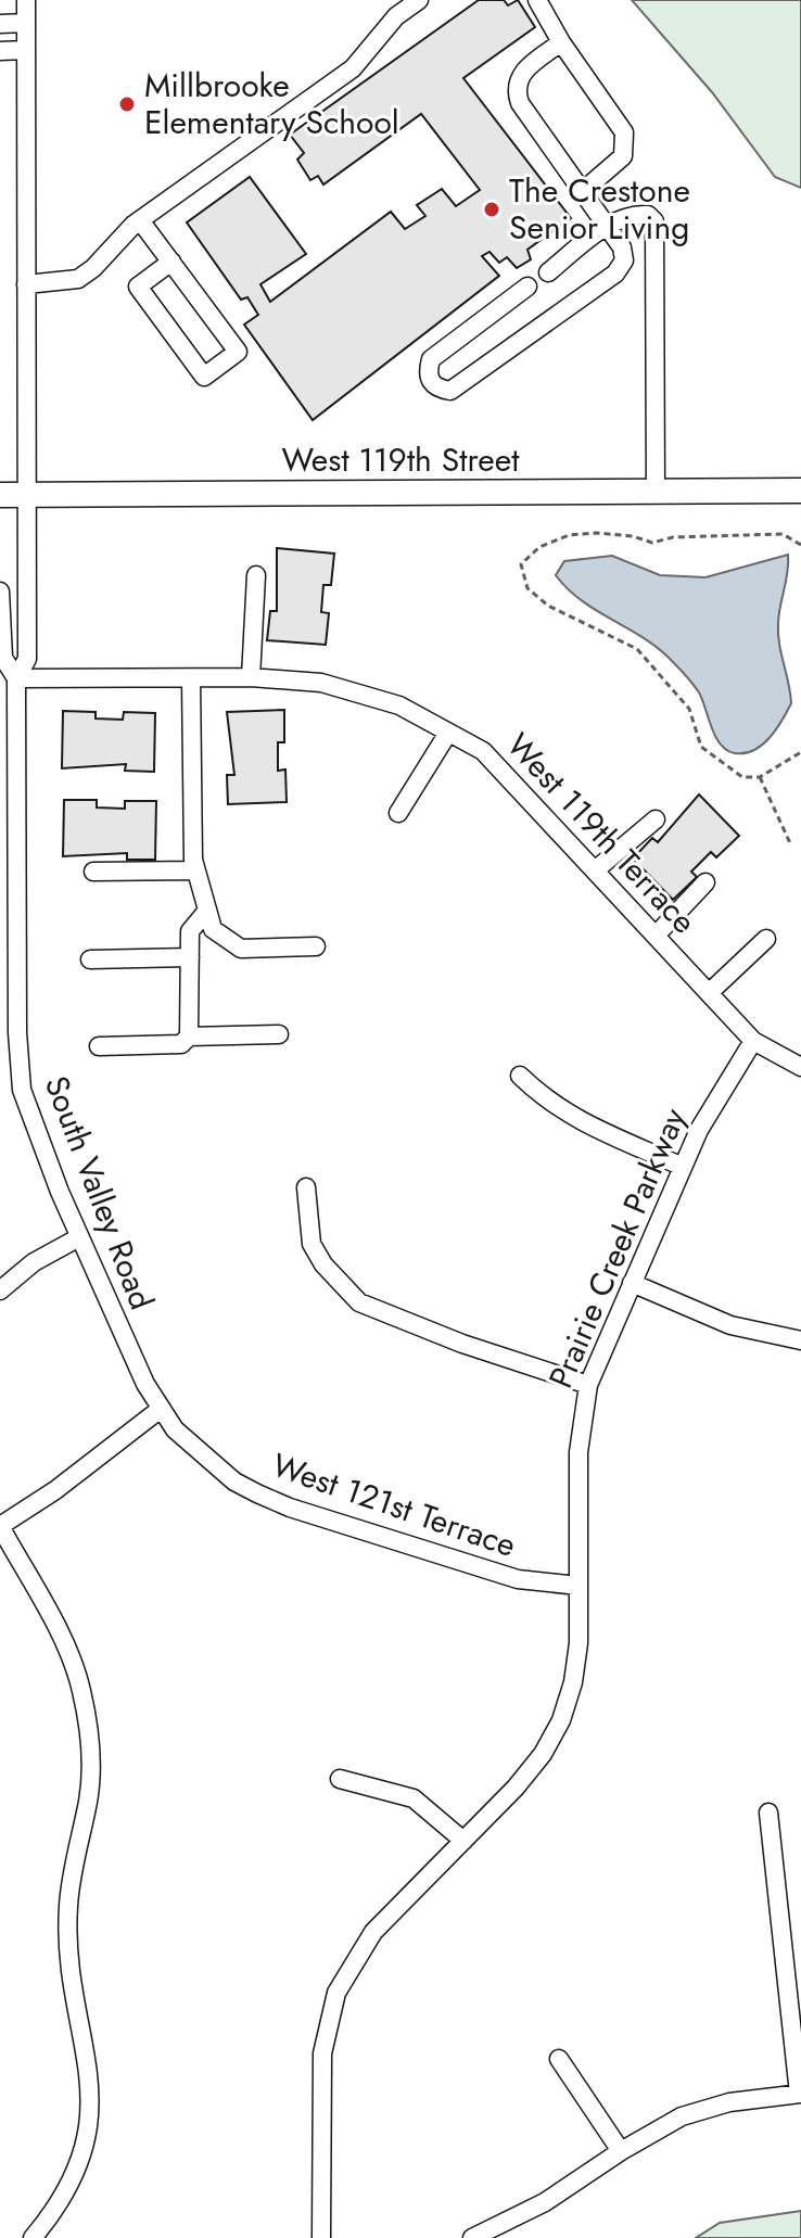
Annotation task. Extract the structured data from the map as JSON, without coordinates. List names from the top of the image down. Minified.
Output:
{"streets":{"main road":["West 119th Street"],"street":["West 119th Terrace","South Valley Road","Prairie Creek Parkway","West 121st Terrace"]},"crossings":[["West 119th Street","South Valley Road"],["West 119th Terrace","South Valley Road"],["West 119th Terrace","Prairie Creek Parkway"],["South Valley Road","West 121st Terrace"],["Prairie Creek Parkway","West 121st Terrace"]],"places":["Millbrooke Elementary School","The Crestone Senior Living"]}
